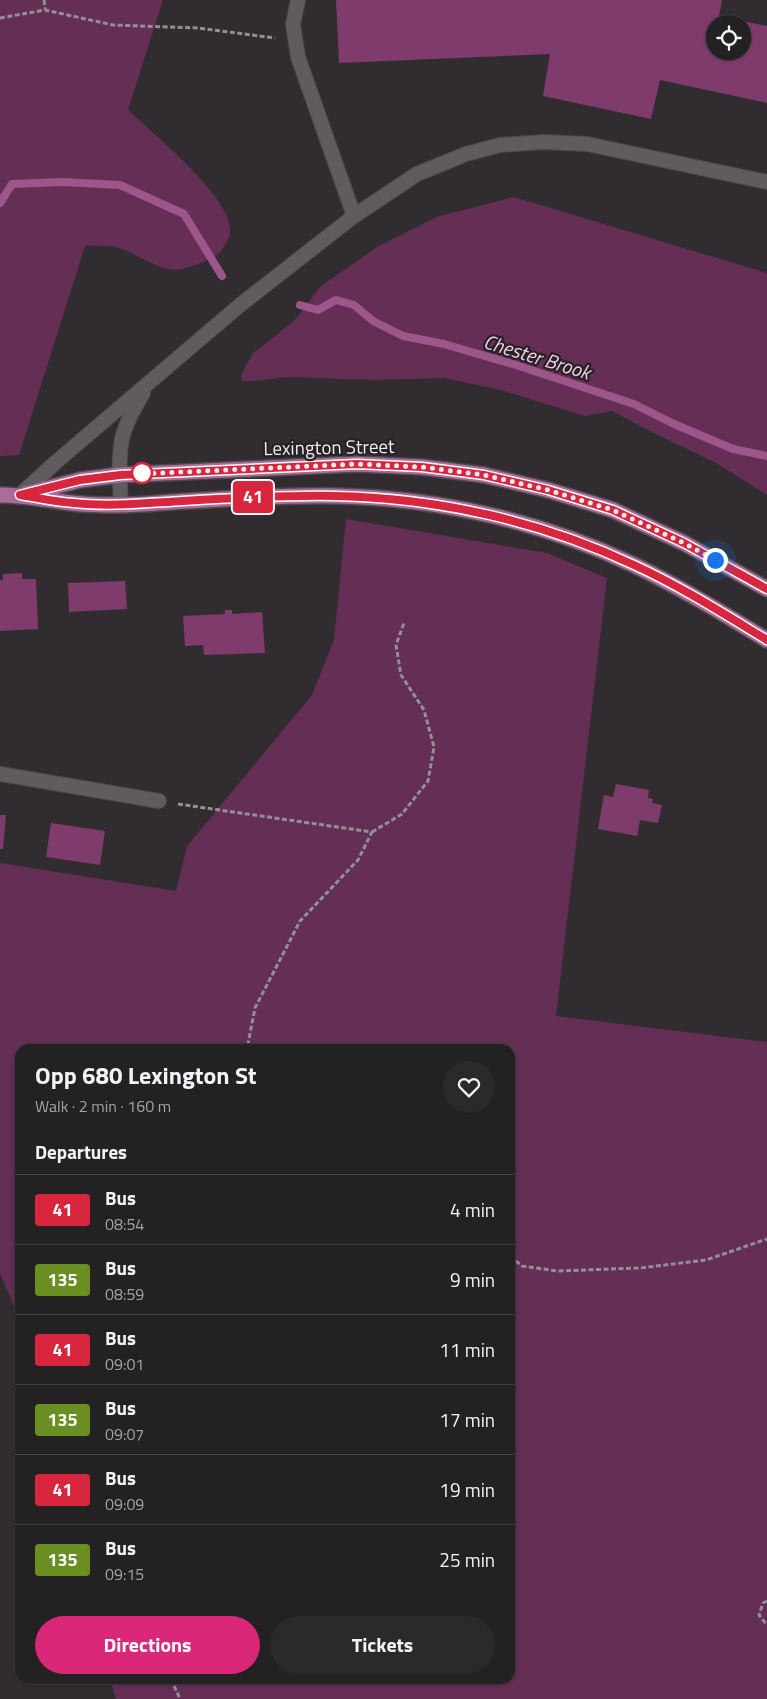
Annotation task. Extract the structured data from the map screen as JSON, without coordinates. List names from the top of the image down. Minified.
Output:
{"streets":{"main road":["Lexington Street"]},"water":["Chester Brook"],"lines":["bus line 41"],"page":{"on_map":"41","heading":[["Opp 680 Lexington St","Walk · 2 min · 160 m"],"Departures"],"list":[{"mark":"41","name":"Bus","note":"08:54","value":"4 min"},{"mark":"135","name":"Bus","note":"08:59","value":"9 min"},{"mark":"41","name":"Bus","note":"09:01","value":"11 min"},{"mark":"135","name":"Bus","note":"09:07","value":"17 min"},{"mark":"41","name":"Bus","note":"09:09","value":"19 min"},{"mark":"135","name":"Bus","note":"09:15","value":"25 min"}],"buttons":["Directions","Tickets"]}}
